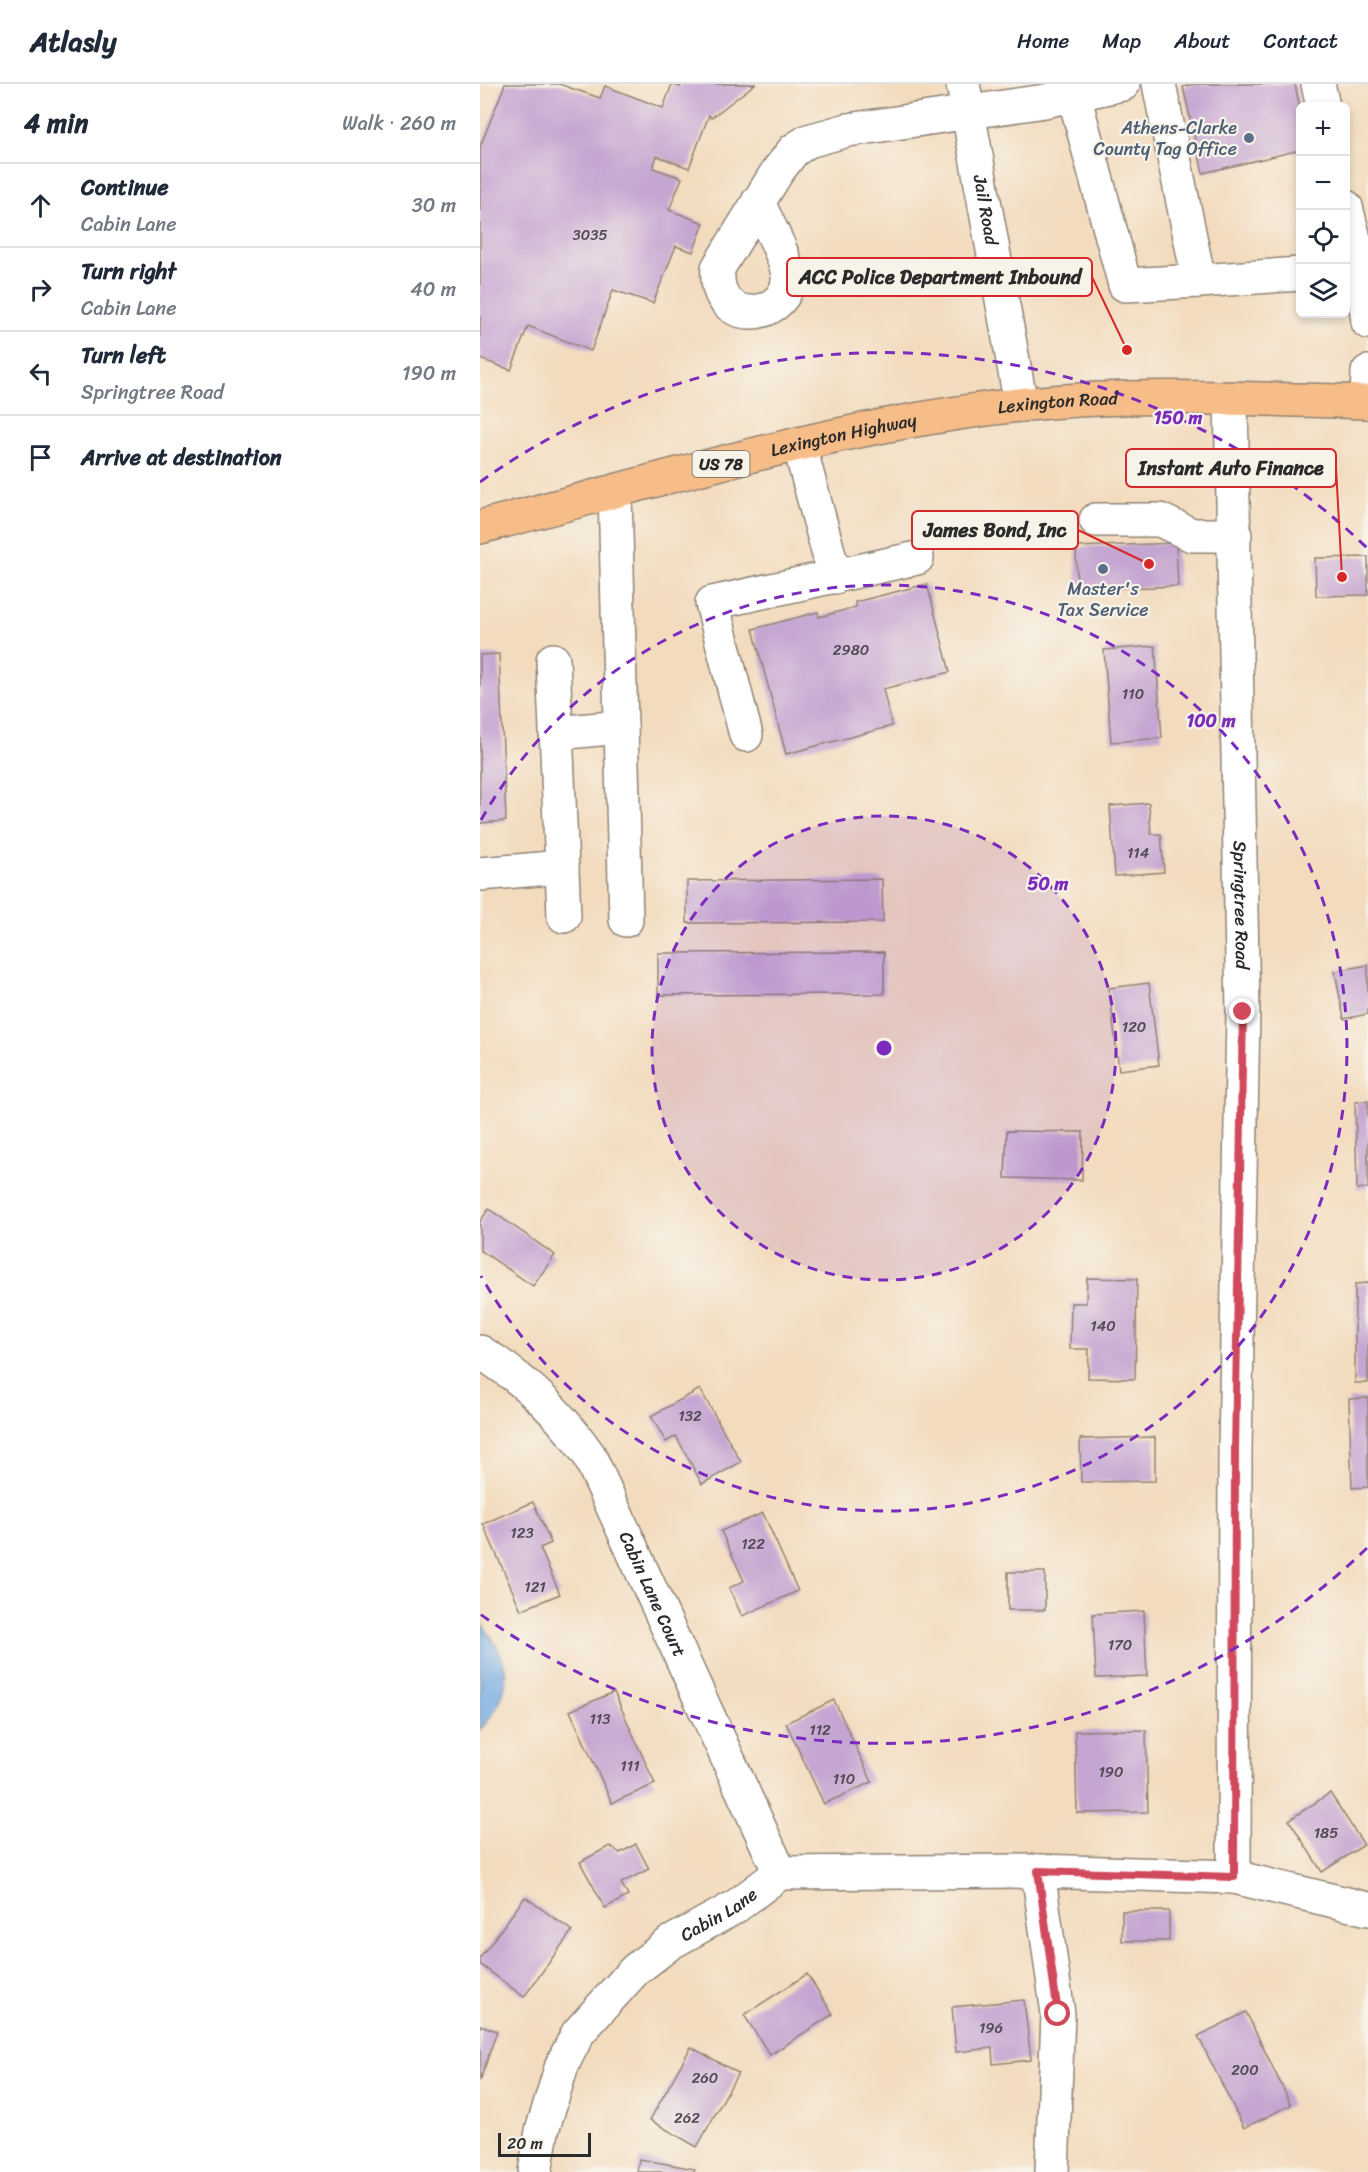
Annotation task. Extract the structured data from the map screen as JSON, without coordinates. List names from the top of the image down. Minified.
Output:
{"streets":{"highway":["Lexington Road","Lexington Highway","US 78"],"street":["Jail Road","Springtree Road","Cabin Lane Court","Cabin Lane"]},"crossings":[["Jail Road","Lexington Road"],["Lexington Road","Lexington Highway"],["Lexington Road","Springtree Road"],["Cabin Lane Court","Cabin Lane"]],"places":["Athens-Clarke County Tag Office","ACC Police Department Inbound","James Bond, Inc","Master's Tax Service","Instant Auto Finance"],"house_numbers":["3035","2980","110","114","120","140","132","123","122","121","170","113","112","111","190","110","185","196","200","260","262"],"scale_bar":"20 m","page":{"header":"Atlasly","nav":["Home","Map","About","Contact"],"heading":["4 min","Walk · 260 m"],"map_buttons":["+","−"],"list":[["Continue","Cabin Lane","30 m"],["Turn right","Cabin Lane","40 m"],["Turn left","Springtree Road","190 m"],"Arrive at destination"],"scale":"20 m"},"rings":["150 m","100 m","50 m"]}
